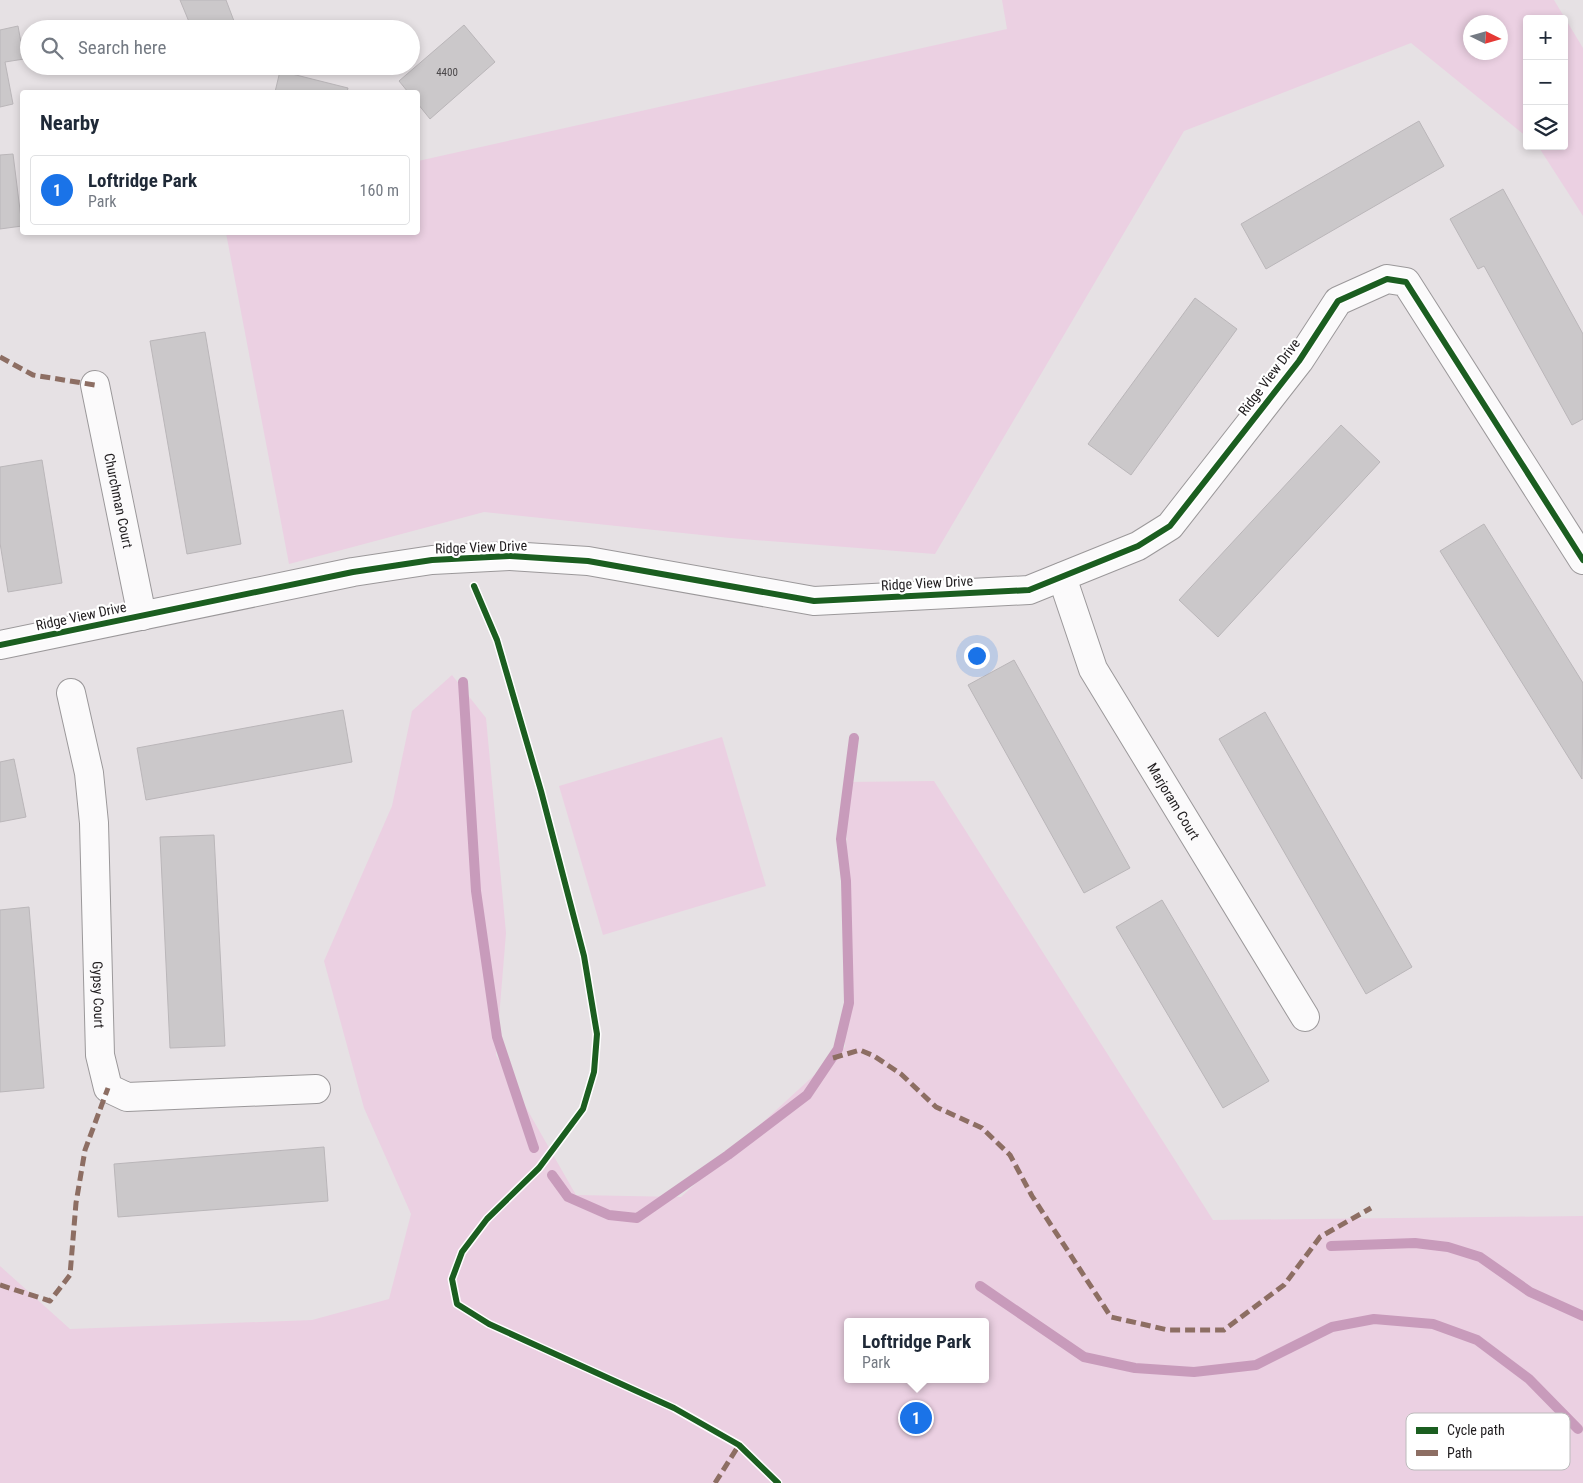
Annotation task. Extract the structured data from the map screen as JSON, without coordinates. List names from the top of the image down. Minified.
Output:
{"streets":{"street":["Ridge View Drive","Churchman Court","Marjoram Court","Gypsy Court"]},"crossings":[["Ridge View Drive","Churchman Court"],["Ridge View Drive","Marjoram Court"]],"house_numbers":["4400"],"legend":["Cycle path","Path"],"north":"right","page":{"map_buttons":["+","−"],"search":"Search here","heading":"Nearby","list":[{"mark":"1","name":"Loftridge Park","note":"Park","value":"160 m"}],"popup":["Loftridge Park","Park"],"pins":"1"}}
